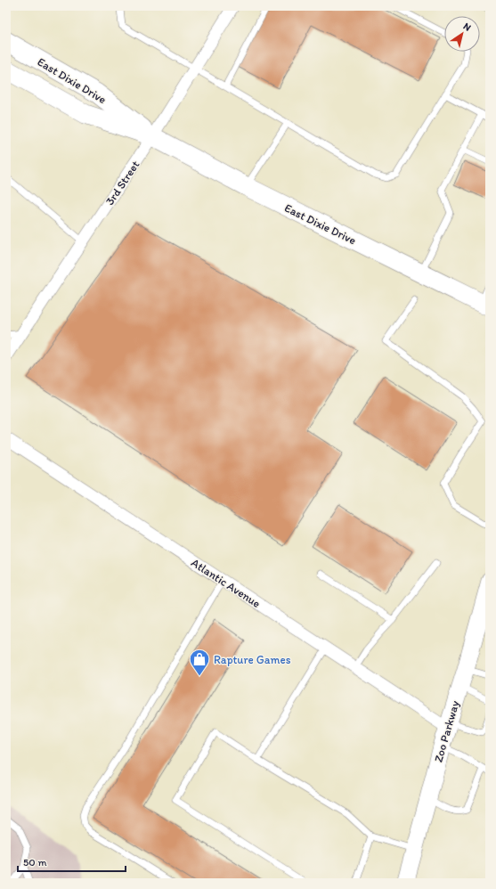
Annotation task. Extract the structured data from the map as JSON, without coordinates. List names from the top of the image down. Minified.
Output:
{"streets":{"main road":["East Dixie Drive","Zoo Parkway"],"street":["3rd Street","Atlantic Avenue"]},"crossings":[["East Dixie Drive","3rd Street"],["Atlantic Avenue","Zoo Parkway"]],"places":{"shop":["Rapture Games"]},"scale_bar":"50 m","north":"top right"}
